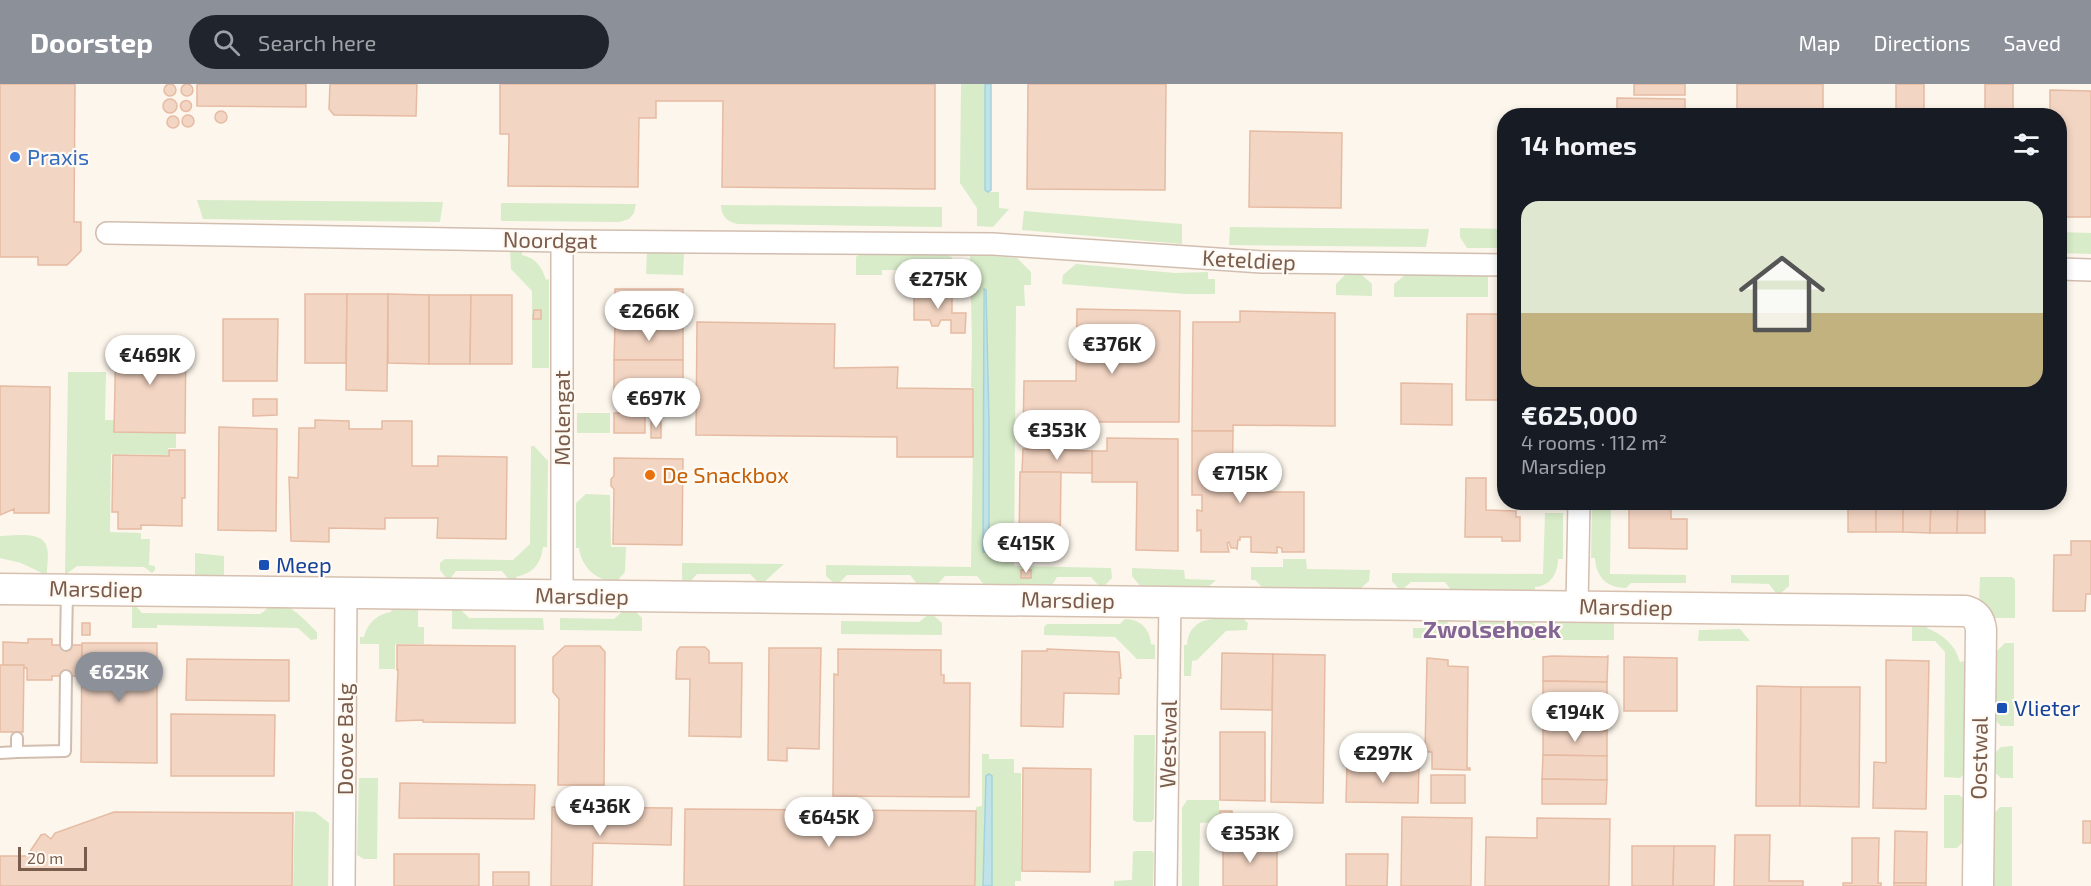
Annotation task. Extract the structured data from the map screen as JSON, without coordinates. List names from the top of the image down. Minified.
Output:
{"streets":{"street":["Noordgat","Keteldiep","Molengat","Marsdiep","Doove Balg","Westwal","Oostwal"]},"crossings":[["Noordgat","Keteldiep"],["Noordgat","Molengat"],["Molengat","Marsdiep"],["Marsdiep","Doove Balg"],["Marsdiep","Westwal"],["Marsdiep","Oostwal"]],"districts":["Zwolsehoek"],"places":{"other":["Praxis","De Snackbox"],"transit":["Meep","Vlieter"]},"scale_bar":"20 m","page":{"header":"Doorstep","search":"Search here","nav":["Map","Directions","Saved"],"heading":"14 homes","list":[{"name":"€625,000","note":"4 rooms · 112 m² · Marsdiep"}],"price":["€275K","€266K","€376K","€469K","€697K","€353K","€715K","€415K","€625K","€194K","€297K","€436K","€645K","€353K"],"scale":"20 m"}}
